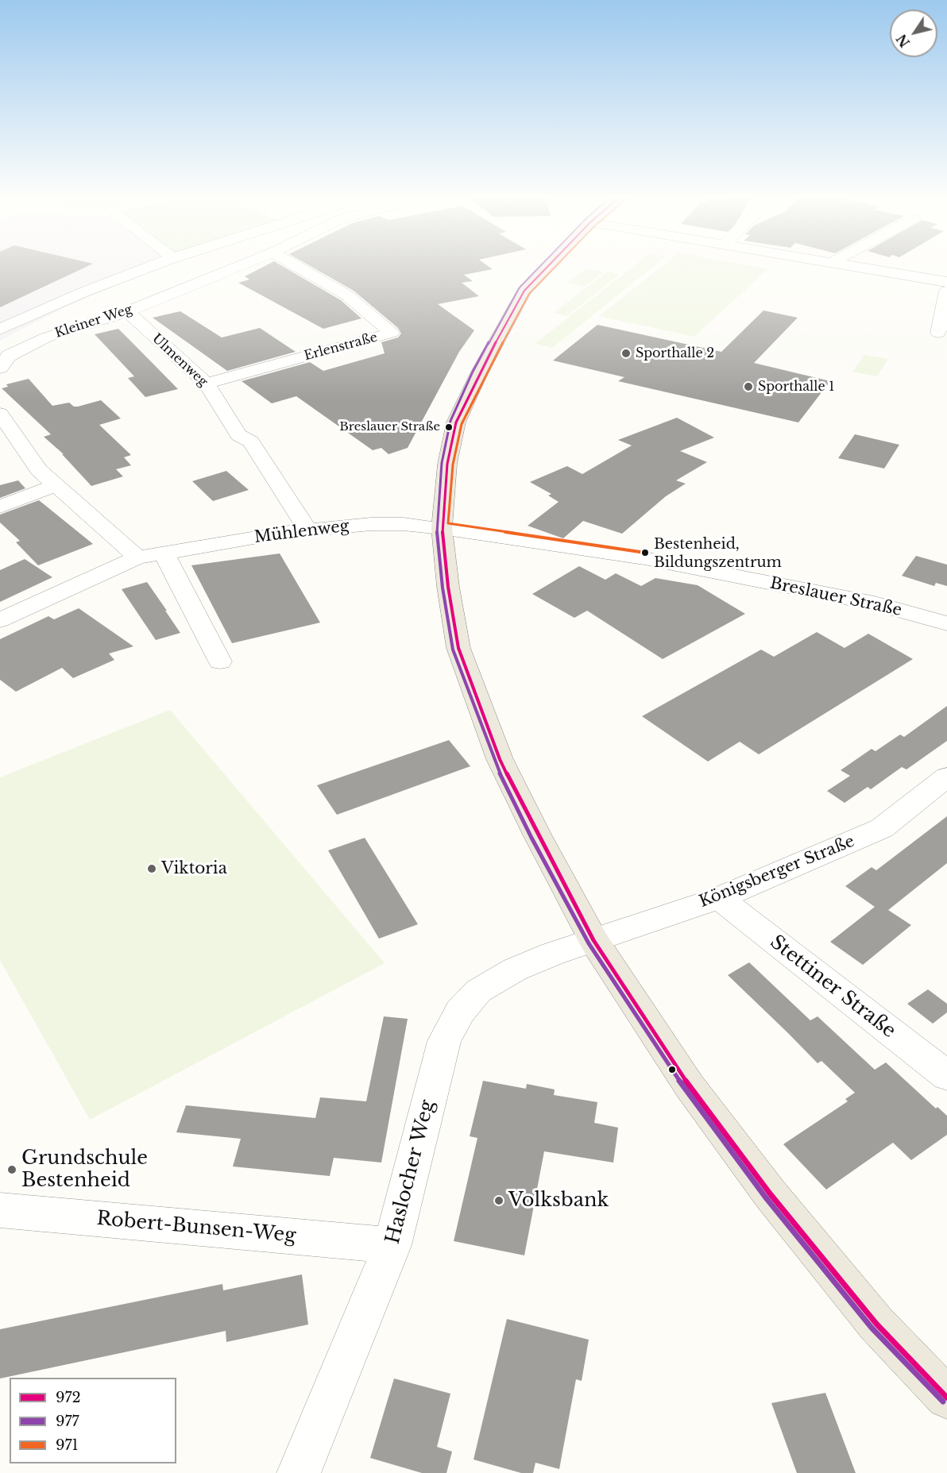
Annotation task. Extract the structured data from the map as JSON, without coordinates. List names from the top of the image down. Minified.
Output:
{"streets":{"street":["Kleiner Weg","Erlenstraße","Ulmenweg","Mühlenweg","Breslauer Straße","Königsberger Straße","Stettiner Straße","Haslocher Weg","Robert-Bunsen-Weg"]},"crossings":[["Kleiner Weg","Ulmenweg"],["Erlenstraße","Ulmenweg"],["Ulmenweg","Mühlenweg"],["Mühlenweg","Breslauer Straße"],["Königsberger Straße","Stettiner Straße"],["Königsberger Straße","Haslocher Weg"],["Haslocher Weg","Robert-Bunsen-Weg"]],"places":["Sporthalle 2","Sporthalle 1","Breslauer Straße","Bestenheid, Bildungszentrum","Viktoria","Grundschule Bestenheid","Volksbank"],"lines":["transit line 972","transit line 977","transit line 971"],"legend":["972","977","971"],"north":"bottom left"}
